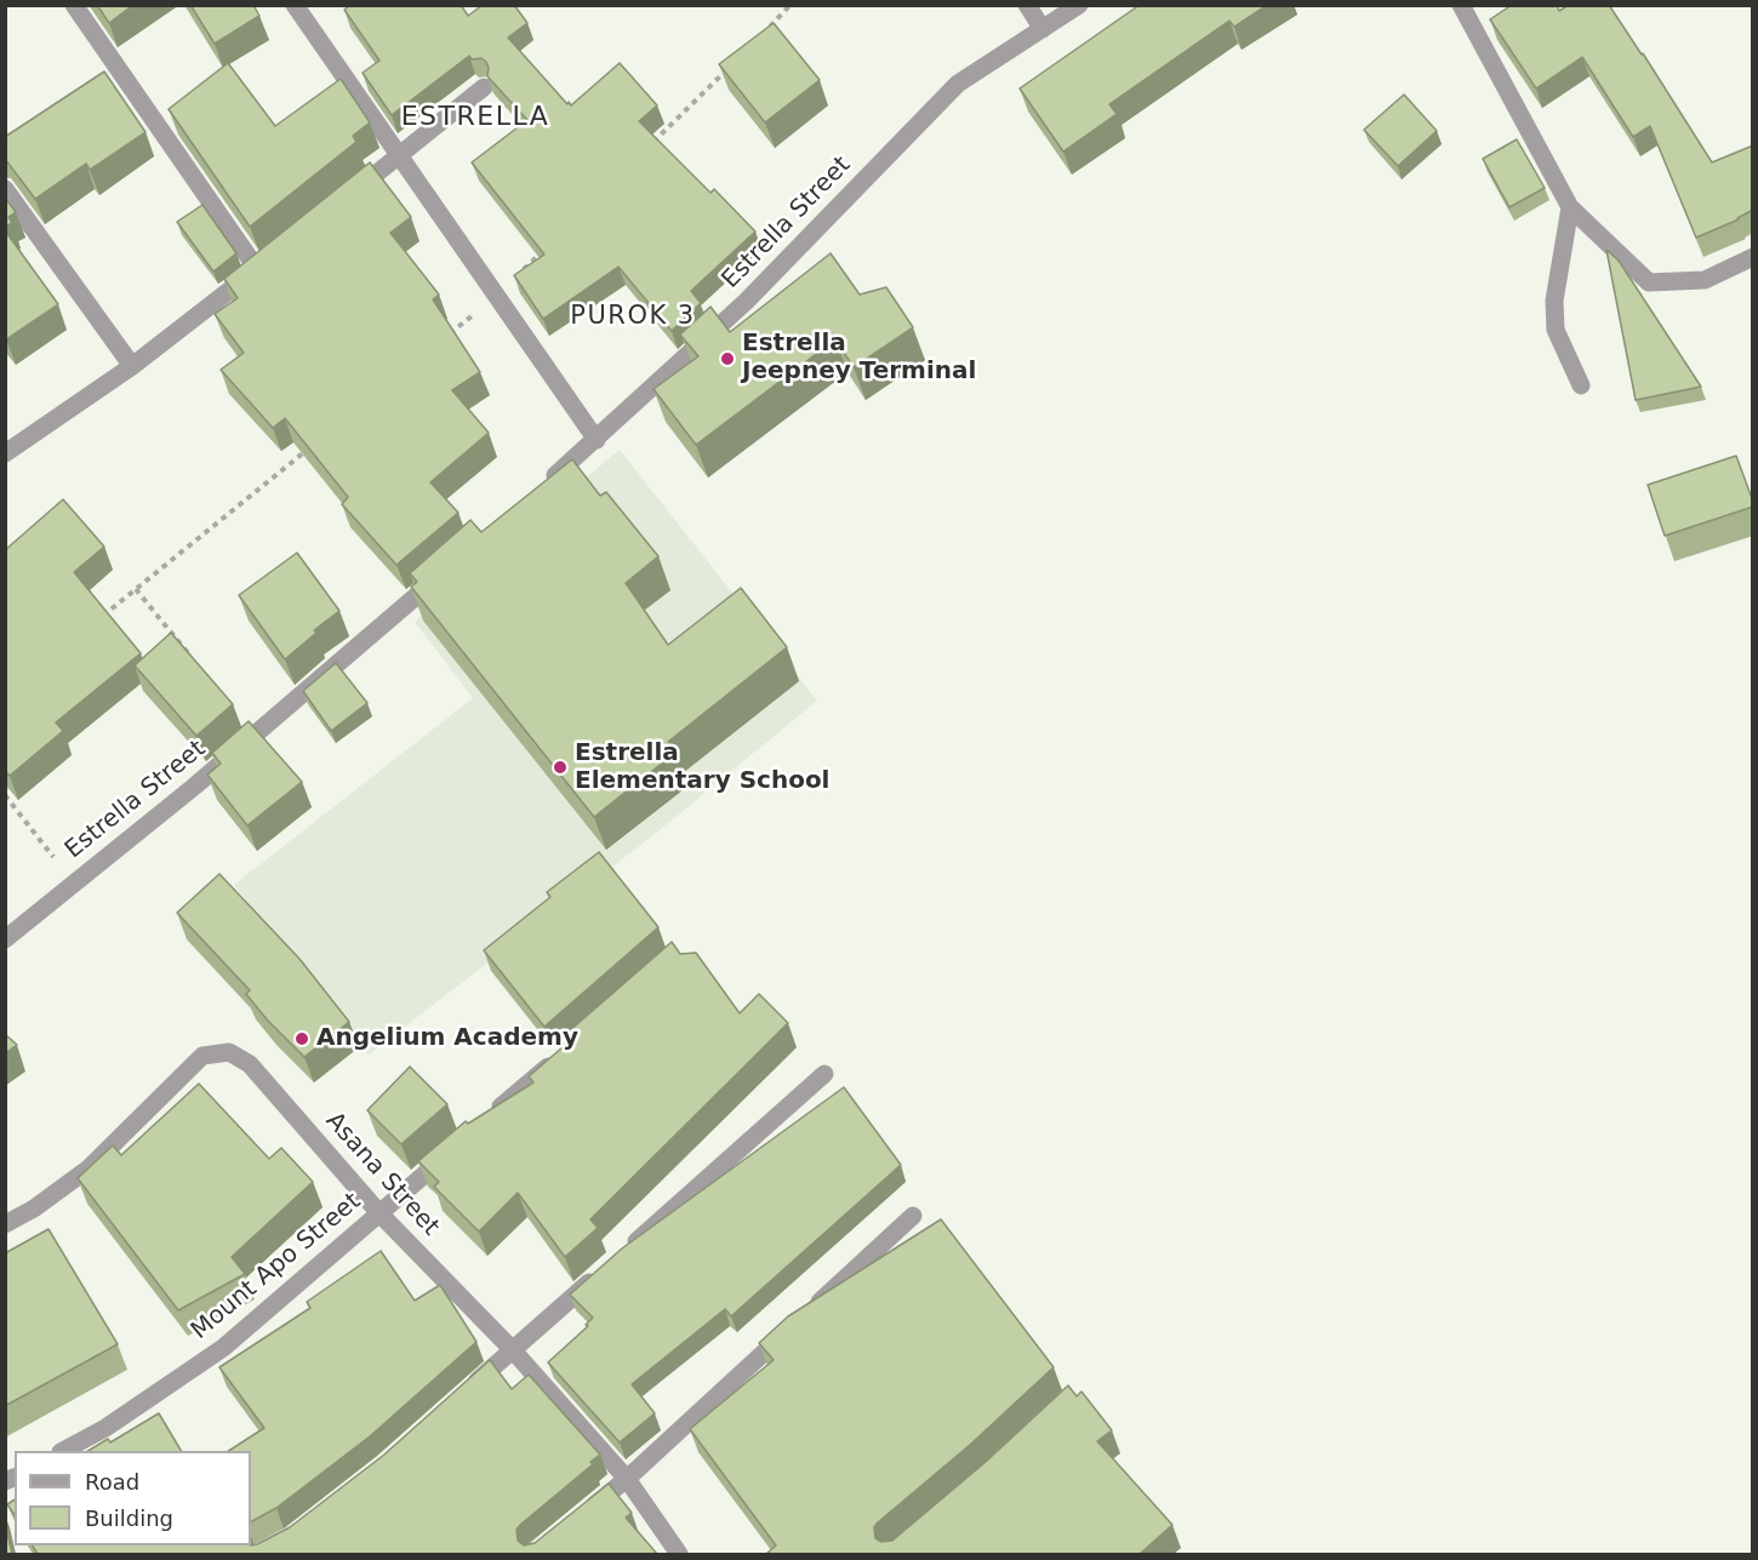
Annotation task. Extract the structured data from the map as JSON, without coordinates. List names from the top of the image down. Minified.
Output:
{"streets":{"street":["Estrella Street","Asana Street","Mount Apo Street"]},"crossings":[["Asana Street","Mount Apo Street"]],"districts":["ESTRELLA","PUROK 3"],"places":["Estrella Jeepney Terminal","Estrella Elementary School","Angelium Academy"],"legend":["Road","Building"]}
